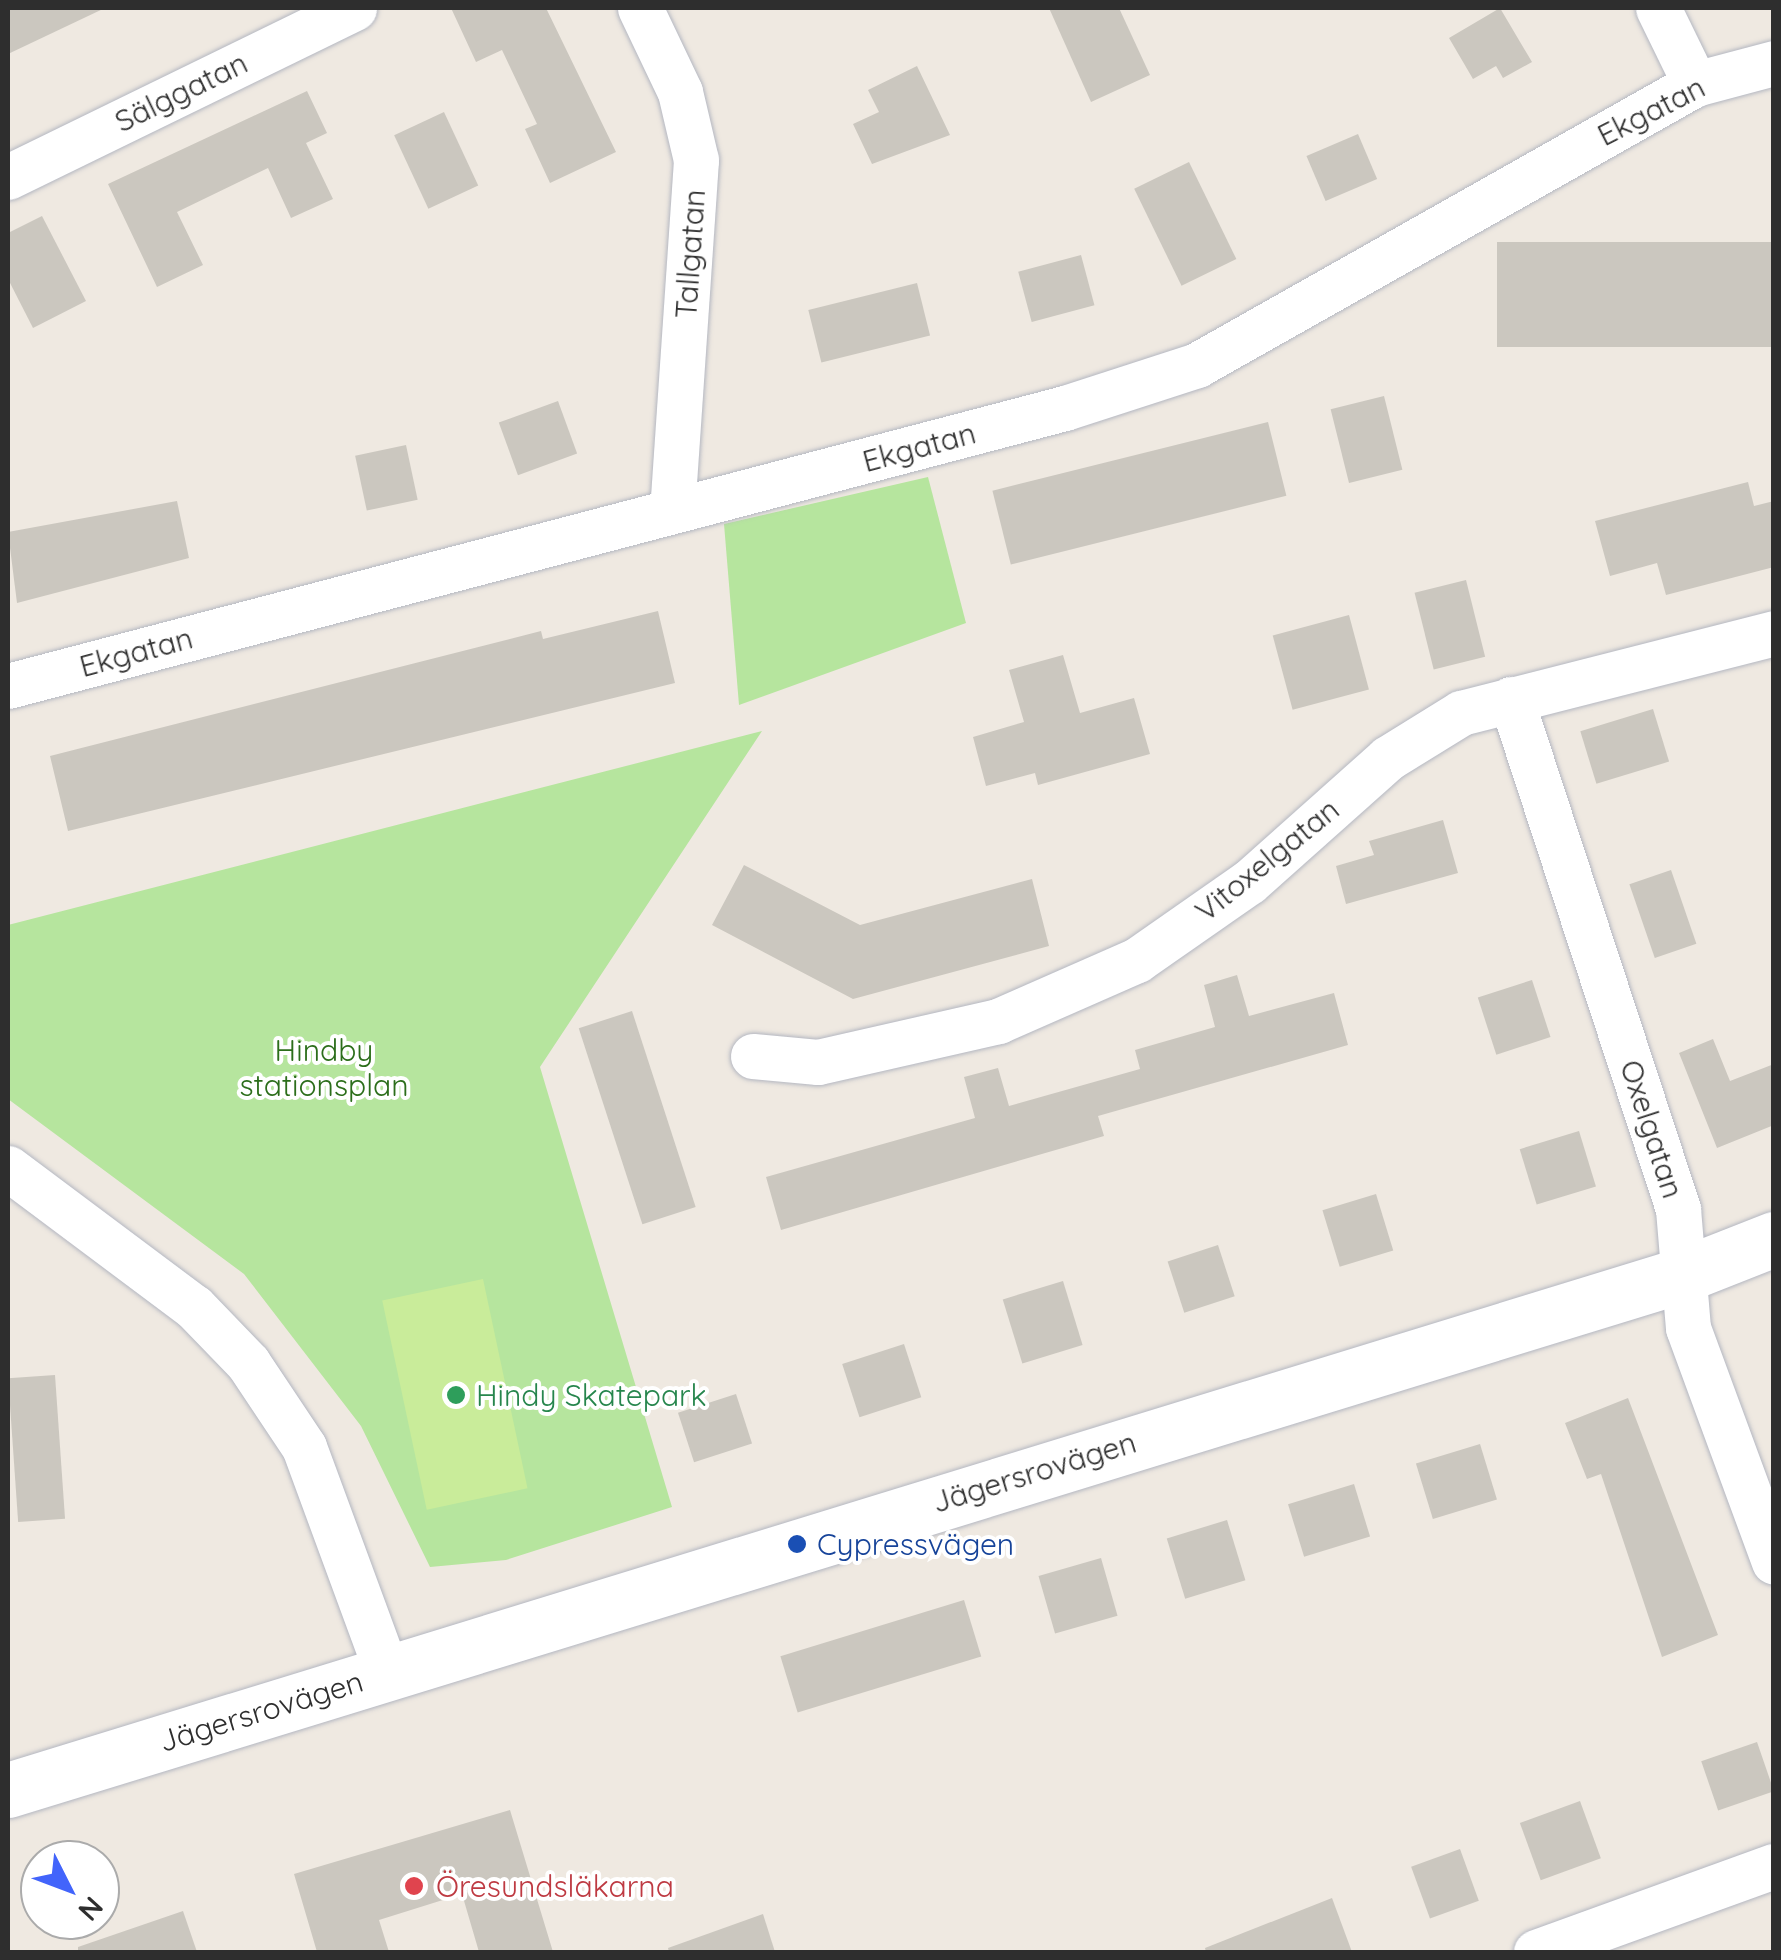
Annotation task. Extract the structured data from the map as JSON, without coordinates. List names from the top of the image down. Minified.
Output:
{"streets":{"street":["Sälggatan","Ekgatan","Tallgatan","Vitoxelgatan","Oxelgatan","Jägersrovägen"]},"crossings":[["Ekgatan","Tallgatan"],["Vitoxelgatan","Oxelgatan"],["Oxelgatan","Jägersrovägen"]],"parks":["Hindby stationsplan"],"places":["Hindy Skatepark","Cypressvägen","Öresundsläkarna"],"north":"bottom right"}
